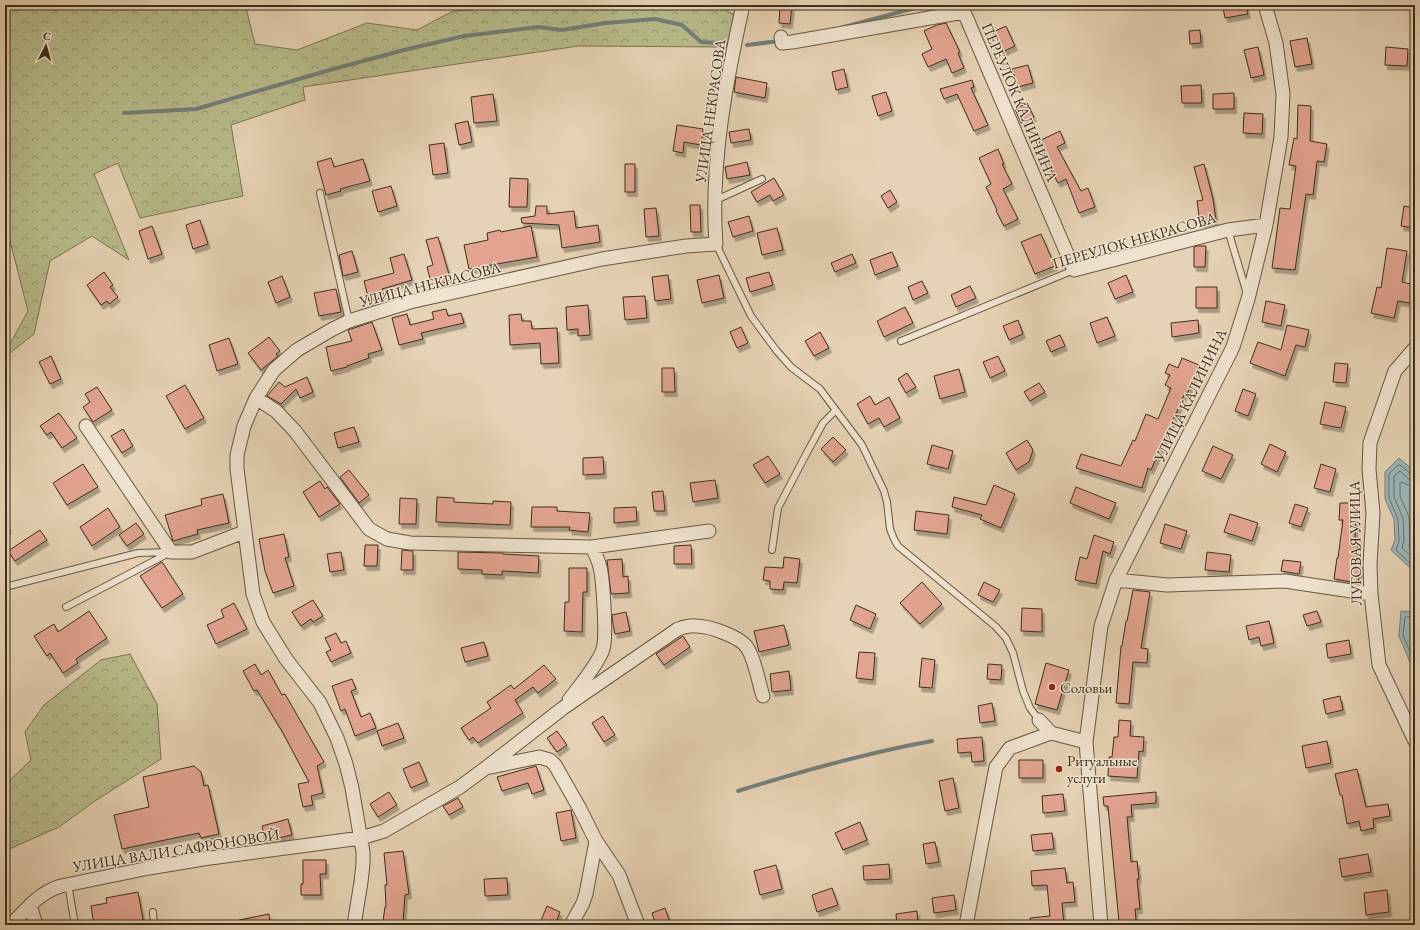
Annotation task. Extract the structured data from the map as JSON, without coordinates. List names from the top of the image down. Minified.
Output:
{"streets":{"street":["ПЕРЕУЛОК КАЛИНИНА","УЛИЦА НЕКРАСОВА","ПЕРЕУЛОК НЕКРАСОВА","УЛИЦА КАЛИНИНА","ЛУГОВАЯ УЛИЦА","УЛИЦА ВАЛИ САФРОНОВОЙ"]},"crossings":[["ПЕРЕУЛОК КАЛИНИНА","ПЕРЕУЛОК НЕКРАСОВА"],["УЛИЦА НЕКРАСОВА","УЛИЦА ВАЛИ САФРОНОВОЙ"],["ПЕРЕУЛОК НЕКРАСОВА","УЛИЦА КАЛИНИНА"]],"places":["Соловьи","Ритуальные услуги"],"north":"top"}
